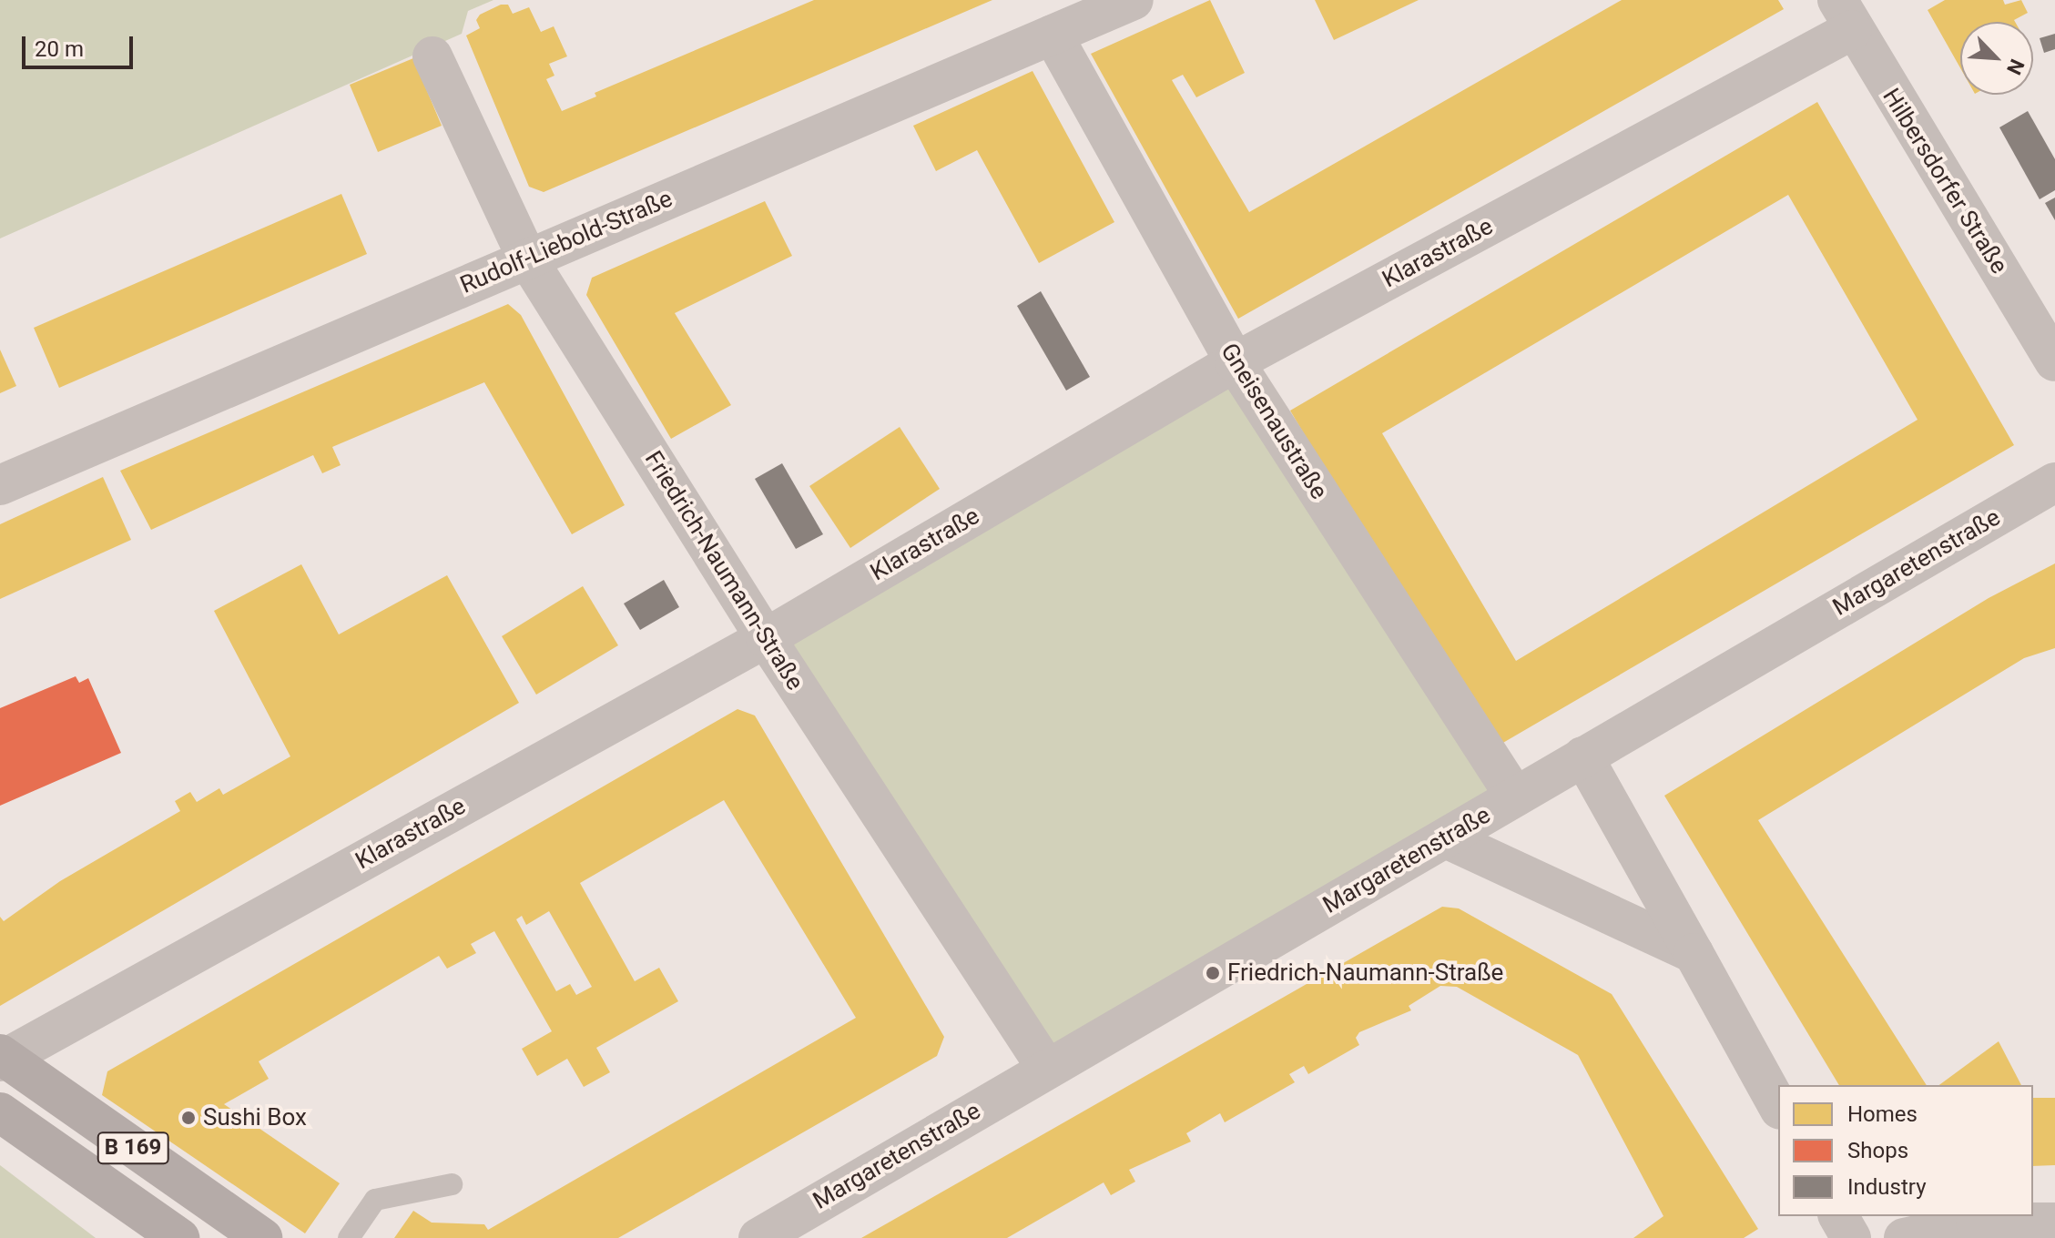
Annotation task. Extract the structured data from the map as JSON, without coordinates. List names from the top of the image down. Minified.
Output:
{"streets":{"main road":["B 169"],"street":["Hilbersdorfer Straße","Rudolf-Liebold-Straße","Klarastraße","Gneisenaustraße","Margaretenstraße","Friedrich-Naumann-Straße"]},"crossings":[["Hilbersdorfer Straße","Klarastraße"],["Rudolf-Liebold-Straße","Gneisenaustraße"],["Rudolf-Liebold-Straße","Friedrich-Naumann-Straße"],["Klarastraße","Gneisenaustraße"],["Klarastraße","Friedrich-Naumann-Straße"],["Klarastraße","B 169"],["Gneisenaustraße","Margaretenstraße"],["Margaretenstraße","Friedrich-Naumann-Straße"]],"places":["Friedrich-Naumann-Straße","Sushi Box"],"legend":["Homes","Shops","Industry"],"scale_bar":"20 m","north":"bottom right"}
